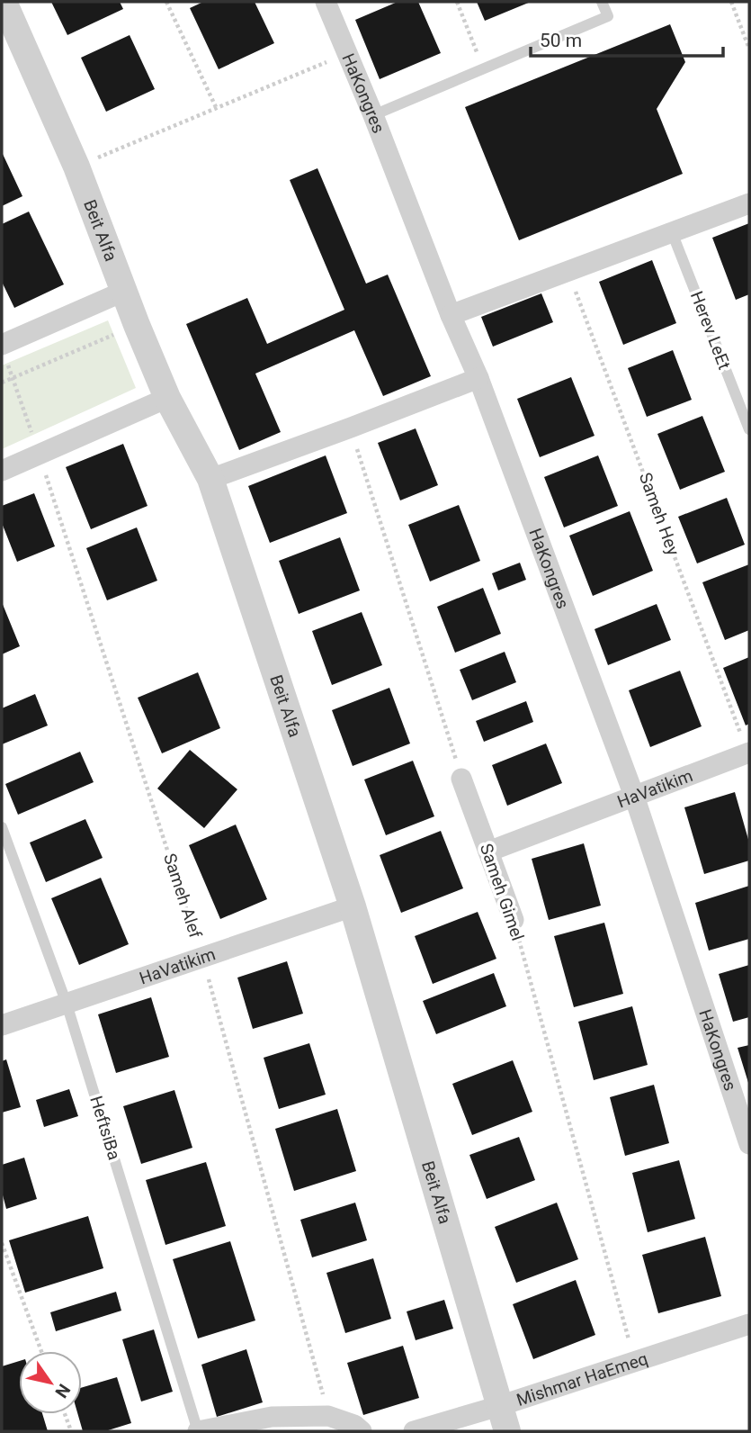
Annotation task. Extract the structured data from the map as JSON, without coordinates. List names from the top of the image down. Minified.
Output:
{"streets":{"street":["HaKongres","Beit Alfa","HaVatikim","Sameh Gimel","Mishmar HaEmeq"],"lane":["Herev LeEt","HeftsiBa"],"path":["Sameh Hey","Sameh Alef"]},"crossings":[["HaKongres","HaVatikim"],["Beit Alfa","HaVatikim"],["Beit Alfa","Mishmar HaEmeq"],["Sameh Hey","HaVatikim"],["HaVatikim","Sameh Gimel"],["HaVatikim","Sameh Alef"],["HaVatikim","HeftsiBa"],["Sameh Gimel","Mishmar HaEmeq"]],"scale_bar":"50 m","north":"bottom right"}
